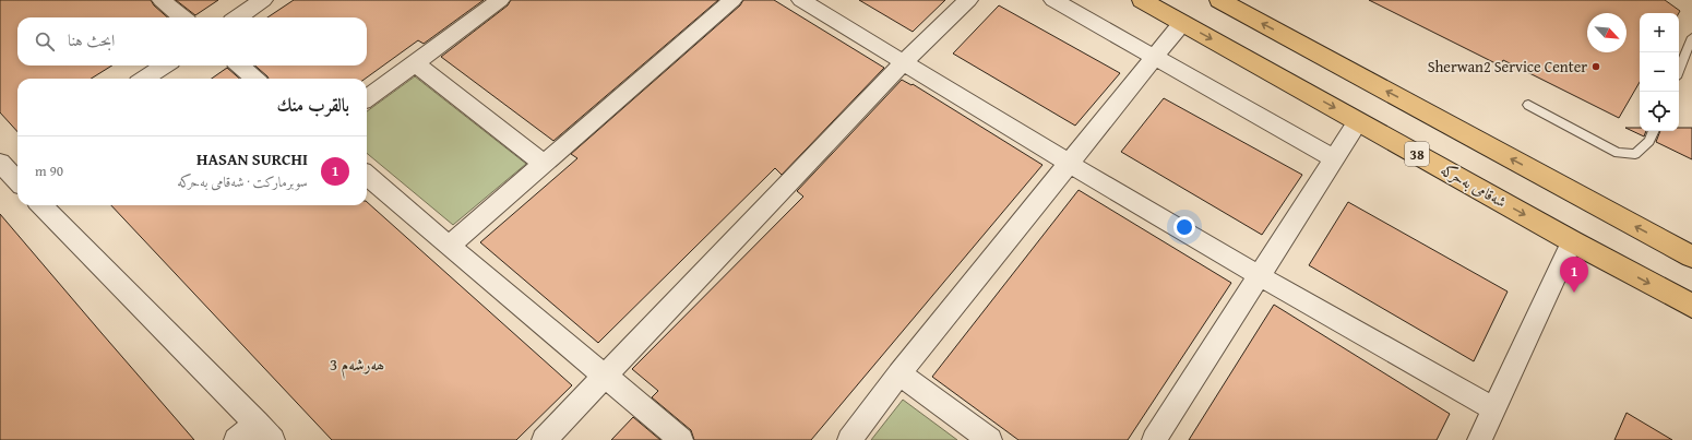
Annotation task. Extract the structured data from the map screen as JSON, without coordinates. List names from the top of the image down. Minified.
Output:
{"streets":{"main road":["38","شەقامی بەحرکە"]},"districts":["ھەرشەم 3"],"places":["Sherwan2 Service Center"],"north":"bottom right","page":{"map_buttons":["+","−"],"search":"ابحث هنا","heading":"بالقرب منك","list":[{"mark":"1","name":"HASAN SURCHI","note":"سوبرماركت · شەقامی بەحرکە","value":"90 m"}],"pins":"1"}}
